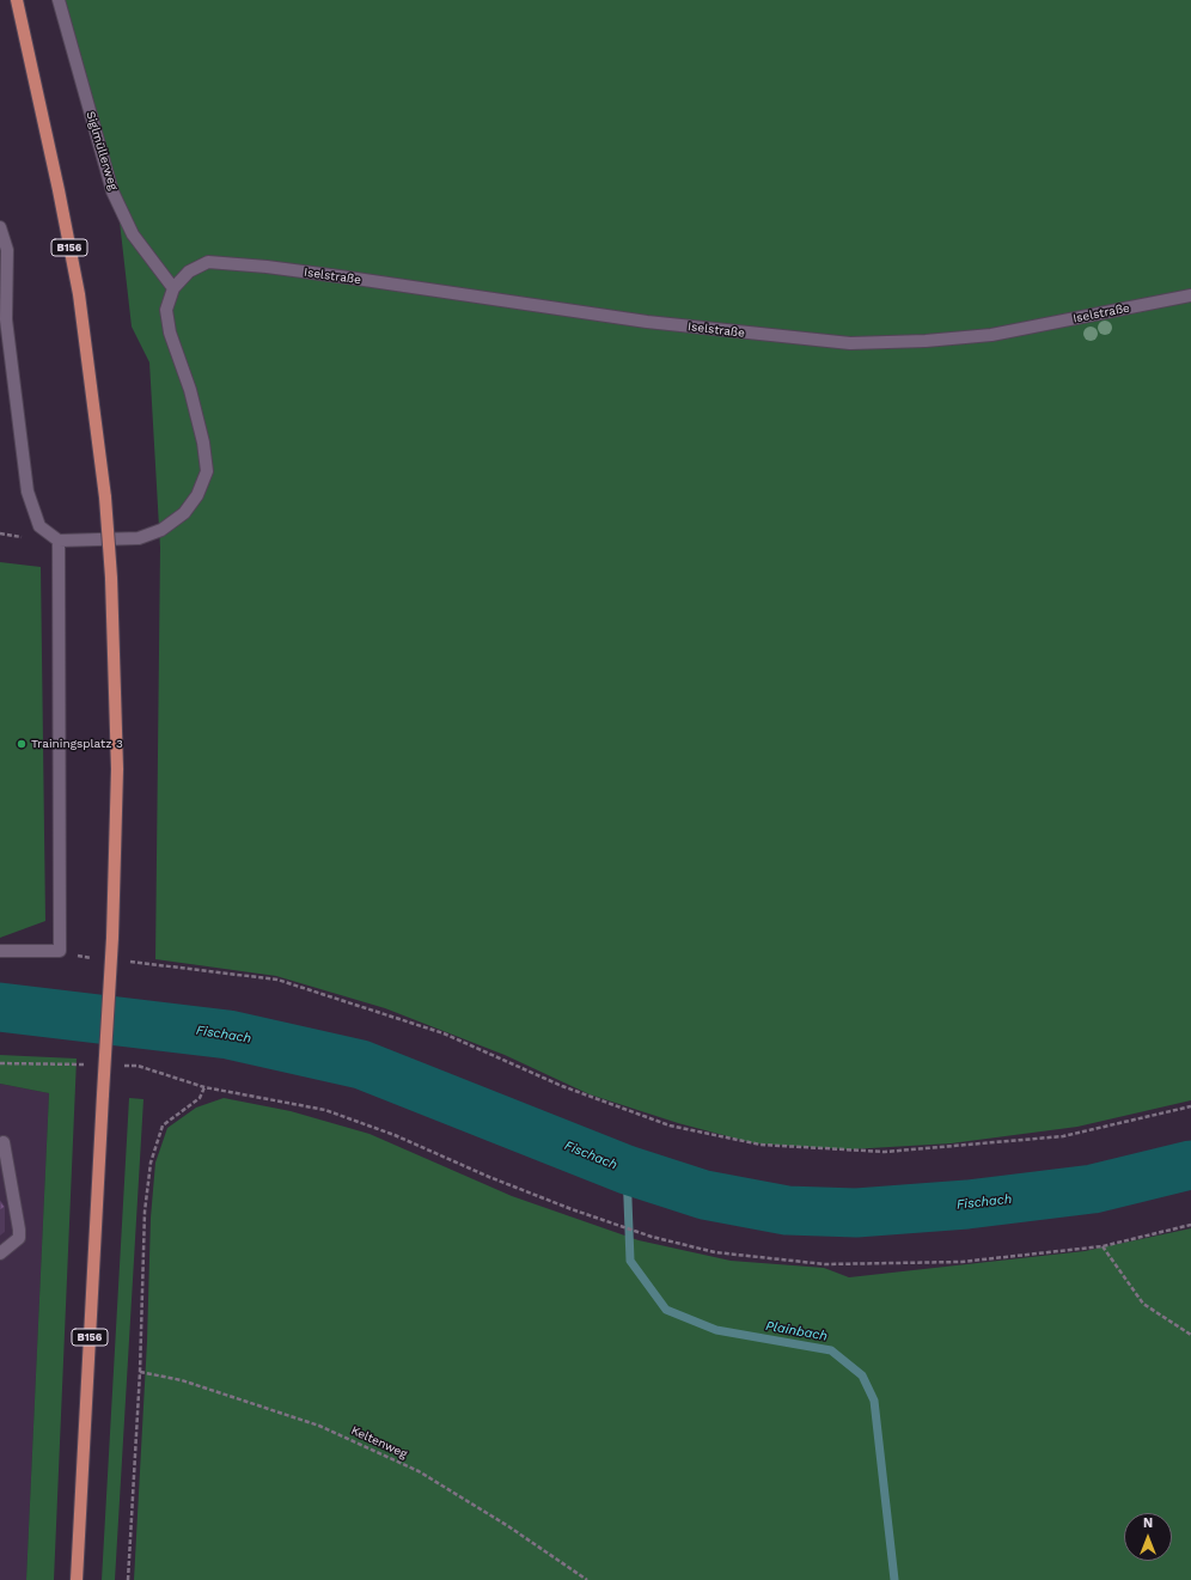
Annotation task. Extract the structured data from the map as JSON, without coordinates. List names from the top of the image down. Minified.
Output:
{"streets":{"main road":["B156"],"street":["Siglmüllerweg","Iselstraße"],"path":["Keltenweg"]},"crossings":[["Siglmüllerweg","Iselstraße"]],"water":["Fischach","Plainbach"],"places":["Trainingsplatz 3"],"north":"top"}
